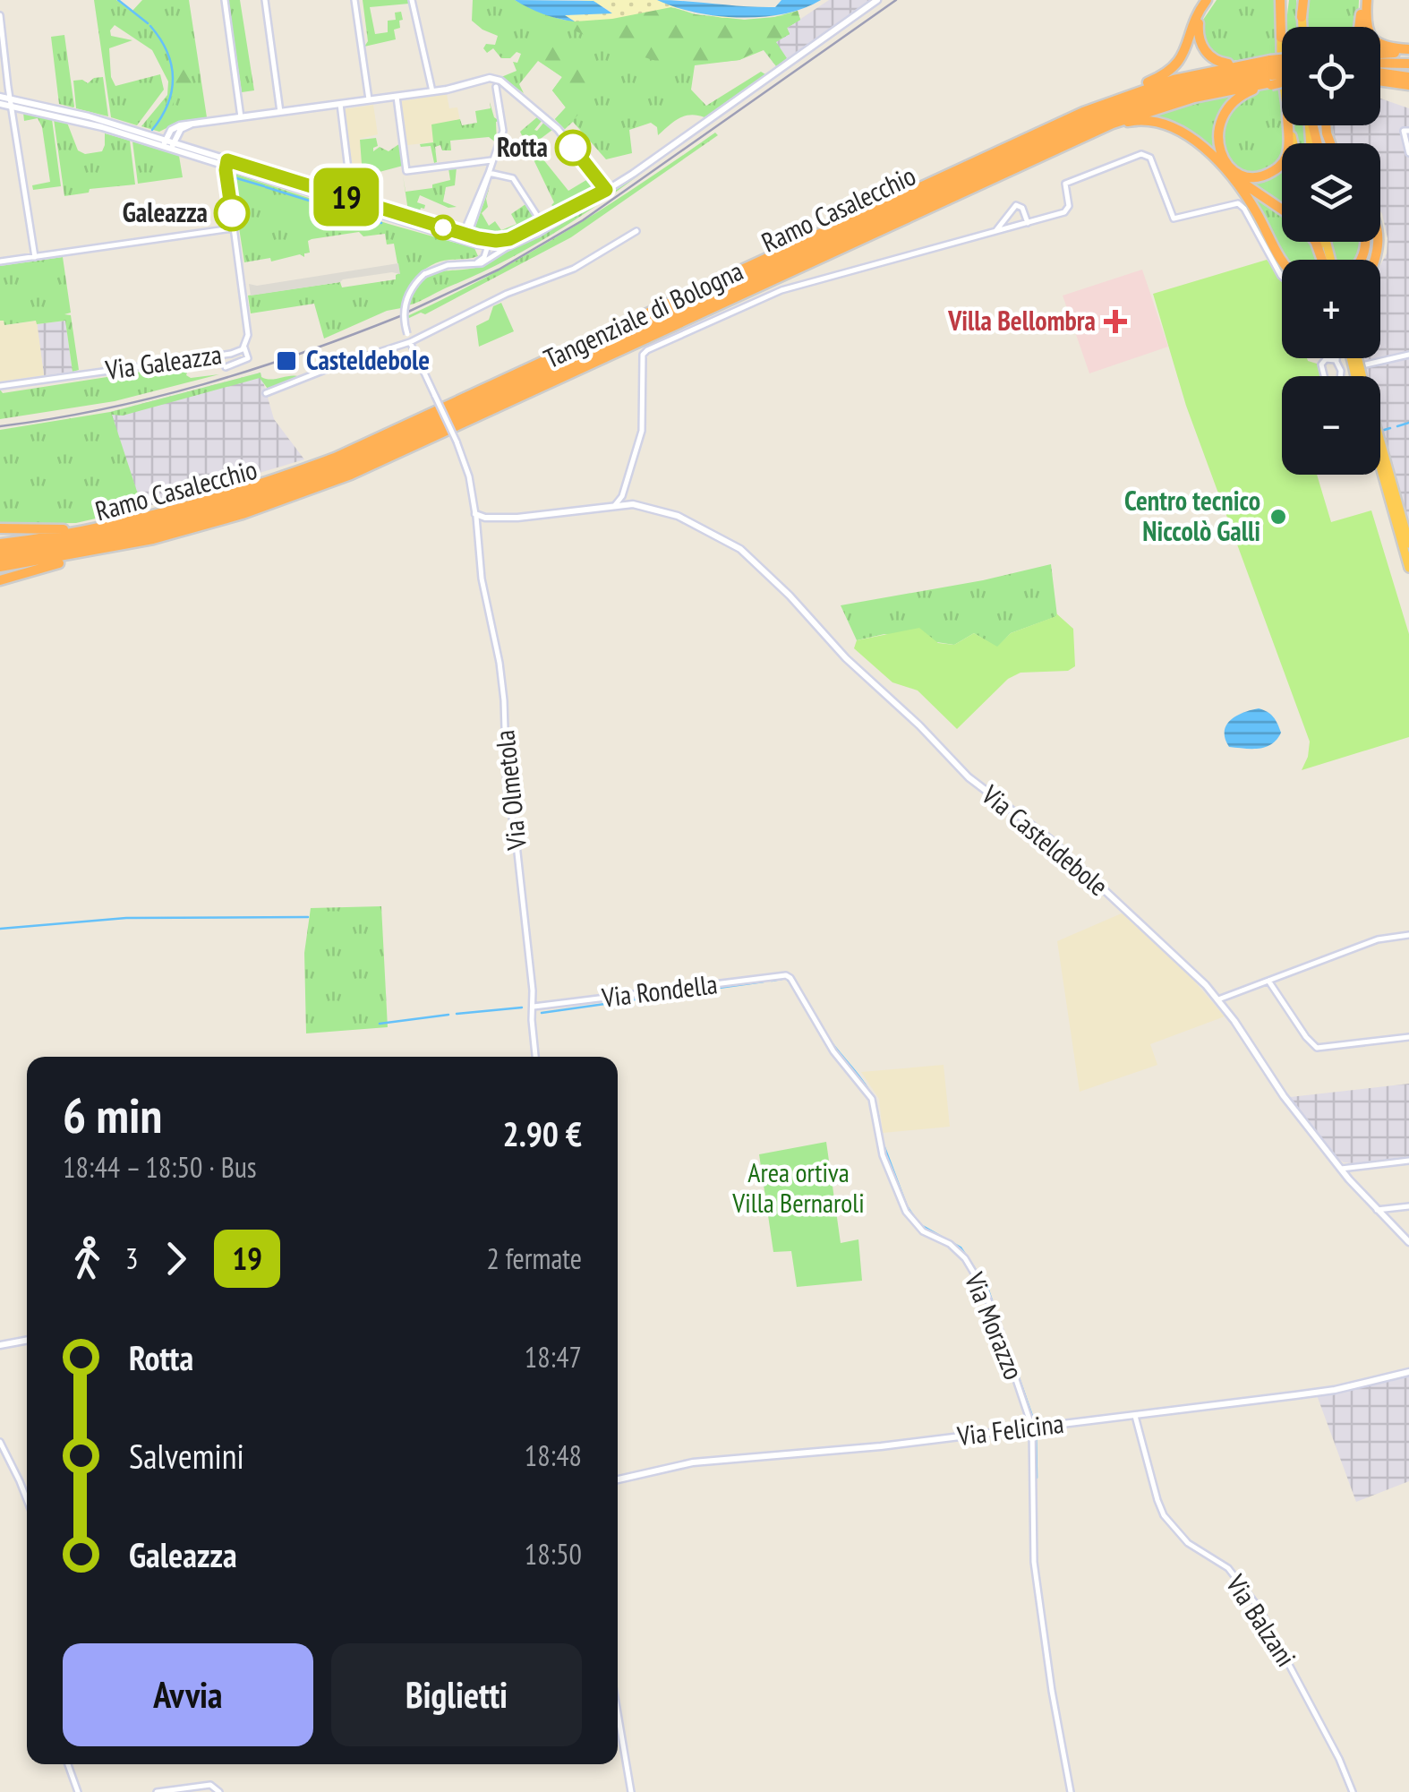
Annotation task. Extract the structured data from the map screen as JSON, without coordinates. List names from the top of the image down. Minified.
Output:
{"streets":{"highway":["Ramo Casalecchio","Tangenziale di Bologna"],"street":["Via Galeazza","Via Olmetola","Via Casteldebole","Via Rondella","Via Morazzo","Via Felicina","Via Balzani"]},"crossings":[["Ramo Casalecchio","Tangenziale di Bologna"],["Via Olmetola","Via Casteldebole"],["Via Olmetola","Via Rondella"],["Via Rondella","Via Morazzo"],["Via Morazzo","Via Felicina"],["Via Felicina","Via Balzani"]],"parks":["Area ortiva Villa Bernaroli"],"places":{"other":["Rotta","Galeazza","Centro tecnico Niccolò Galli"],"health":["Villa Bellombra"],"transit":["Casteldebole"]},"lines":["bus line 19"],"page":{"on_map":"19","map_buttons":["+","−"],"heading":["6 min","18:44 – 18:50 · Bus","2.90 €"],"legs":["3","19","2 fermate"],"list":[{"name":"Rotta","value":"18:47"},{"name":"Salvemini","value":"18:48"},{"name":"Galeazza","value":"18:50"}],"buttons":["Avvia","Biglietti"]}}
